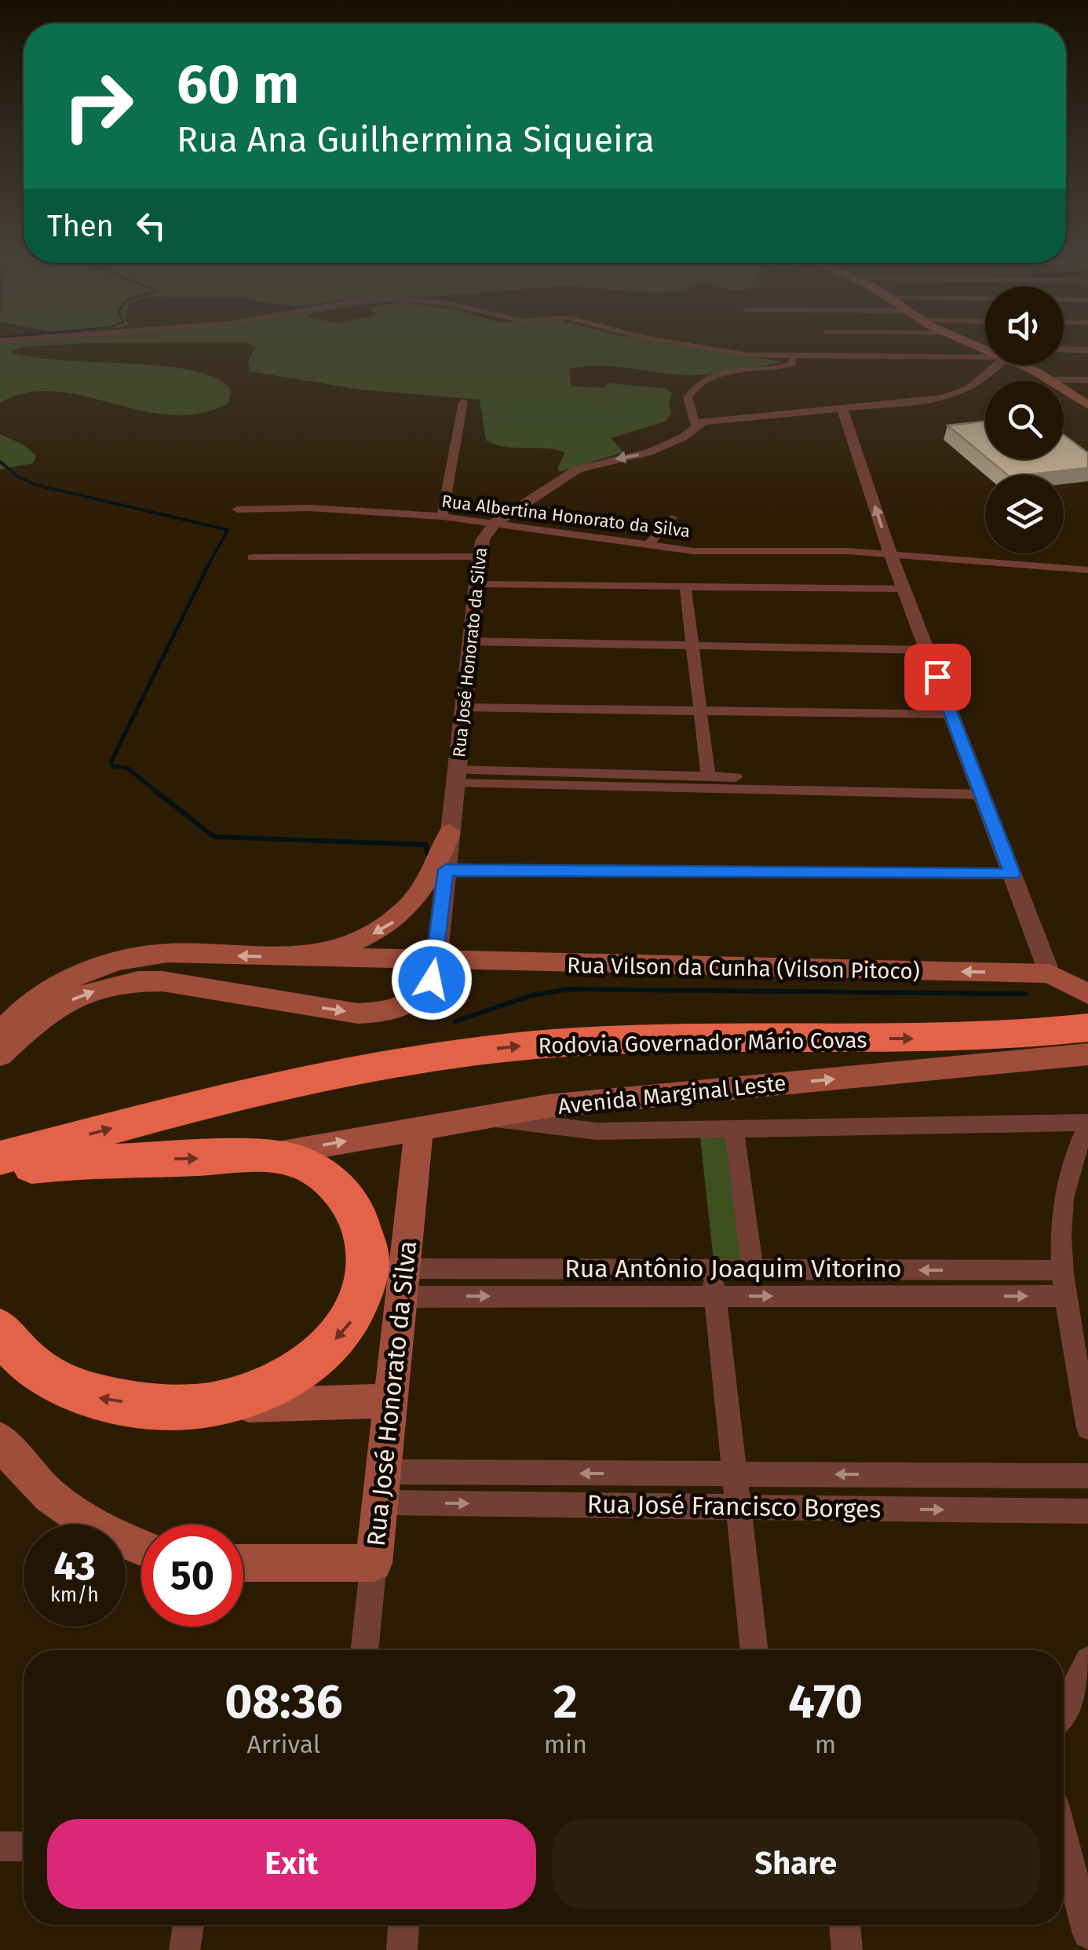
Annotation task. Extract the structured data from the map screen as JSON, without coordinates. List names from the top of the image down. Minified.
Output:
{"streets":{"highway":["Rodovia Governador Mário Covas"],"main road":["Rua José Honorato da Silva","Rua Vilson da Cunha (Vilson Pitoco)","Avenida Marginal Leste"],"street":["Rua Albertina Honorato da Silva","Rua Antônio Joaquim Vitorino","Rua José Francisco Borges"]},"crossings":[["Rua Albertina Honorato da Silva","Rua José Honorato da Silva"],["Rua José Honorato da Silva","Avenida Marginal Leste"],["Rua José Honorato da Silva","Rua Antônio Joaquim Vitorino"],["Rua José Honorato da Silva","Rua José Francisco Borges"]],"one_way":["Rodovia Governador Mário Covas","Avenida Marginal Leste"],"page":{"turn":["60 m","Rua Ana Guilhermina Siqueira"],"then":"Then","speed":"43 km/h","limit":"50","eta":["08:36","Arrival","2","min","470","m"],"buttons":["Exit","Share"]}}
